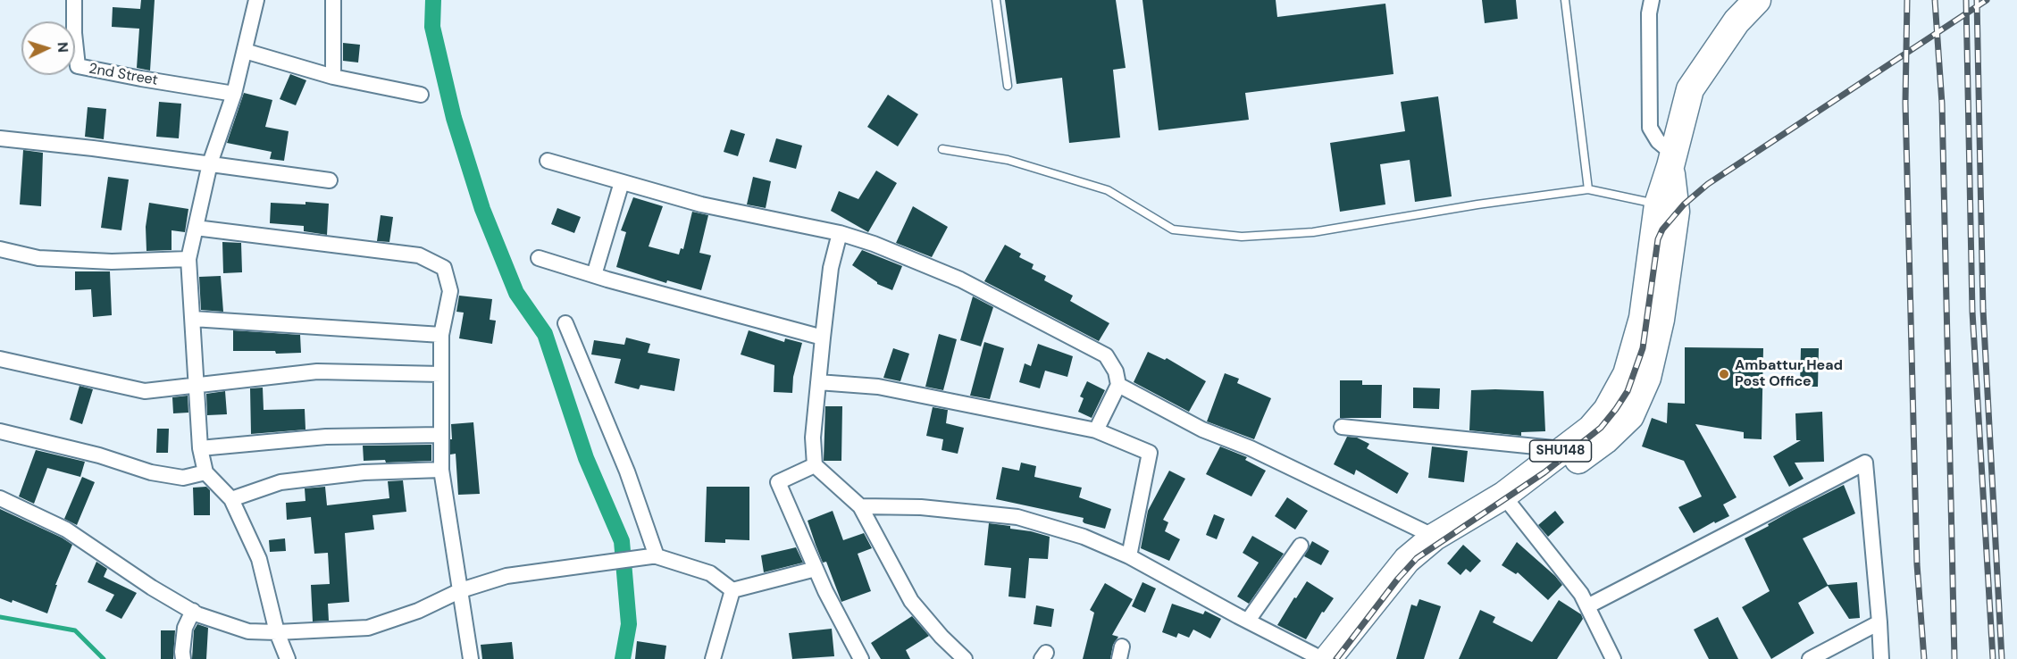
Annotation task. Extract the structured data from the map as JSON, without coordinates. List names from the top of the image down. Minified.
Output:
{"streets":{"highway":["SHU148"],"street":["2nd Street"]},"places":["Ambattur Head Post Office"],"north":"right"}
